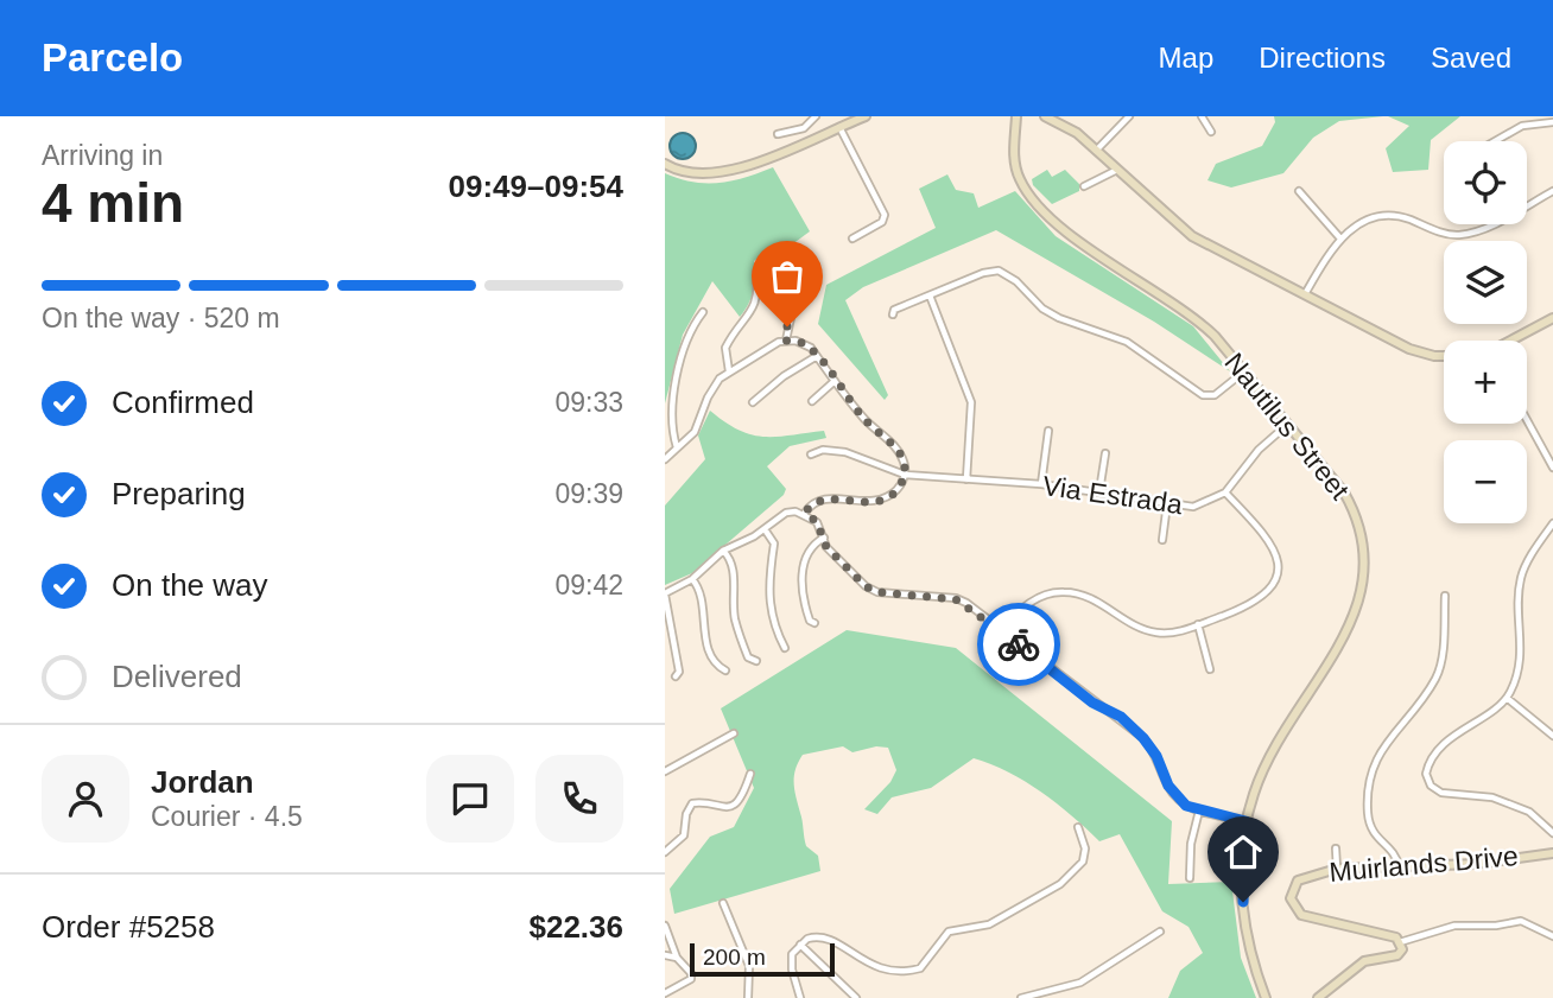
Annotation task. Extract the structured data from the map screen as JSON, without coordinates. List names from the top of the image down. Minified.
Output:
{"streets":{"street":["Nautilus Street","Via Estrada","Muirlands Drive"]},"scale_bar":"200 m","page":{"header":"Parcelo","nav":["Map","Directions","Saved"],"heading":["4 min","Arriving in","09:49–09:54"],"panel":["Jordan","Courier · 4.5","Order #5258","$22.36"],"map_buttons":["+","−"],"bar":"On the way · 520 m","list":[["Confirmed","09:33"],["Preparing","09:39"],["On the way","09:42"],"Delivered"],"scale":"200 m"}}
